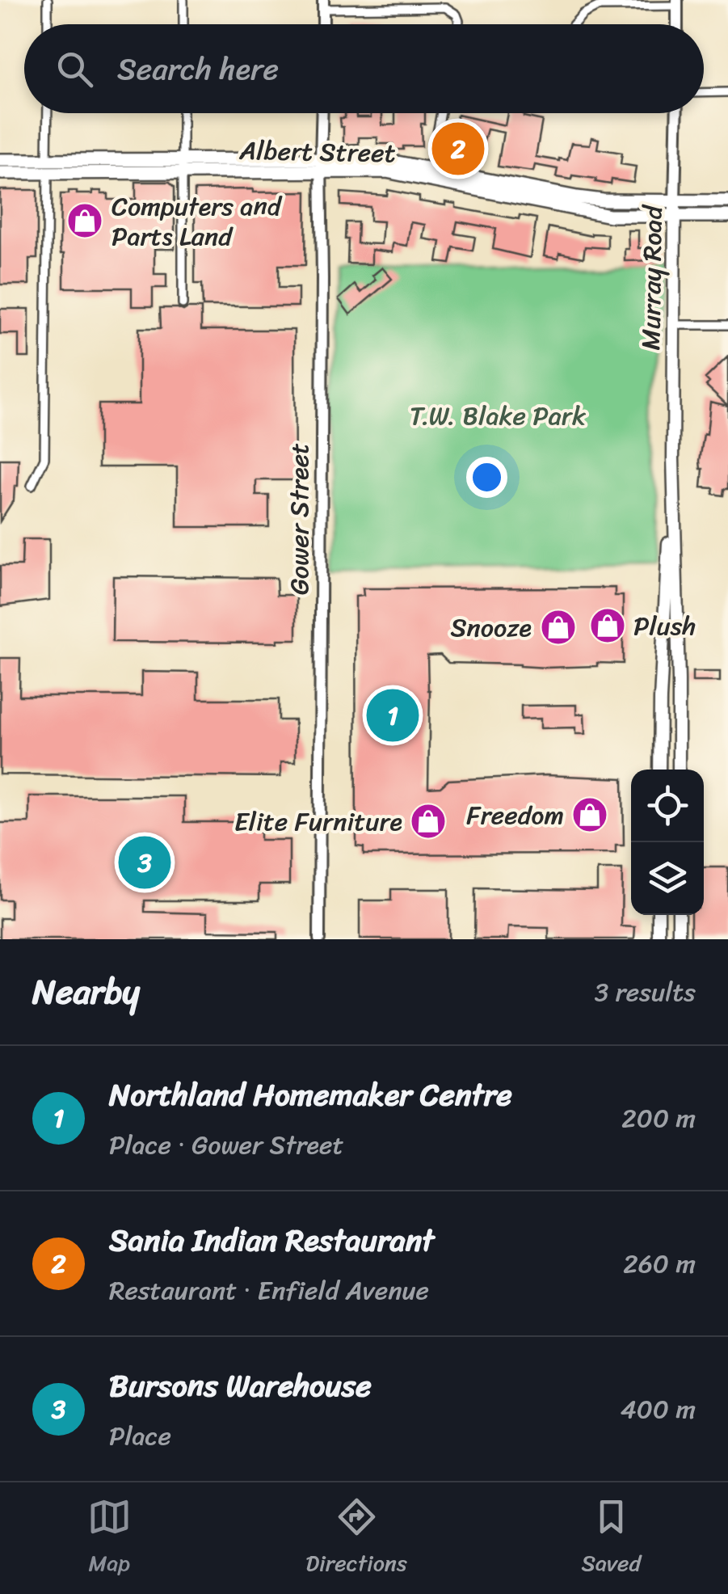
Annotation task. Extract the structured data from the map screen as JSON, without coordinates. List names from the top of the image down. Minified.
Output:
{"streets":{"highway":["Albert Street"],"main road":["Murray Road"],"street":["Gower Street"]},"crossings":[["Albert Street","Murray Road"],["Albert Street","Gower Street"]],"parks":["T.W. Blake Park"],"places":{"shop":["Computers and Parts Land","Plush","Snooze","Freedom","Elite Furniture"]},"page":{"search":"Search here","pins":["2","1","3"],"heading":["Nearby","3 results"],"list":[{"mark":"1","name":"Northland Homemaker Centre","note":"Place · Gower Street","value":"200 m"},{"mark":"2","name":"Sania Indian Restaurant","note":"Restaurant · Enfield Avenue","value":"260 m"},{"mark":"3","name":"Bursons Warehouse","note":"Place","value":"400 m"}],"nav":["Map","Directions","Saved"]}}
